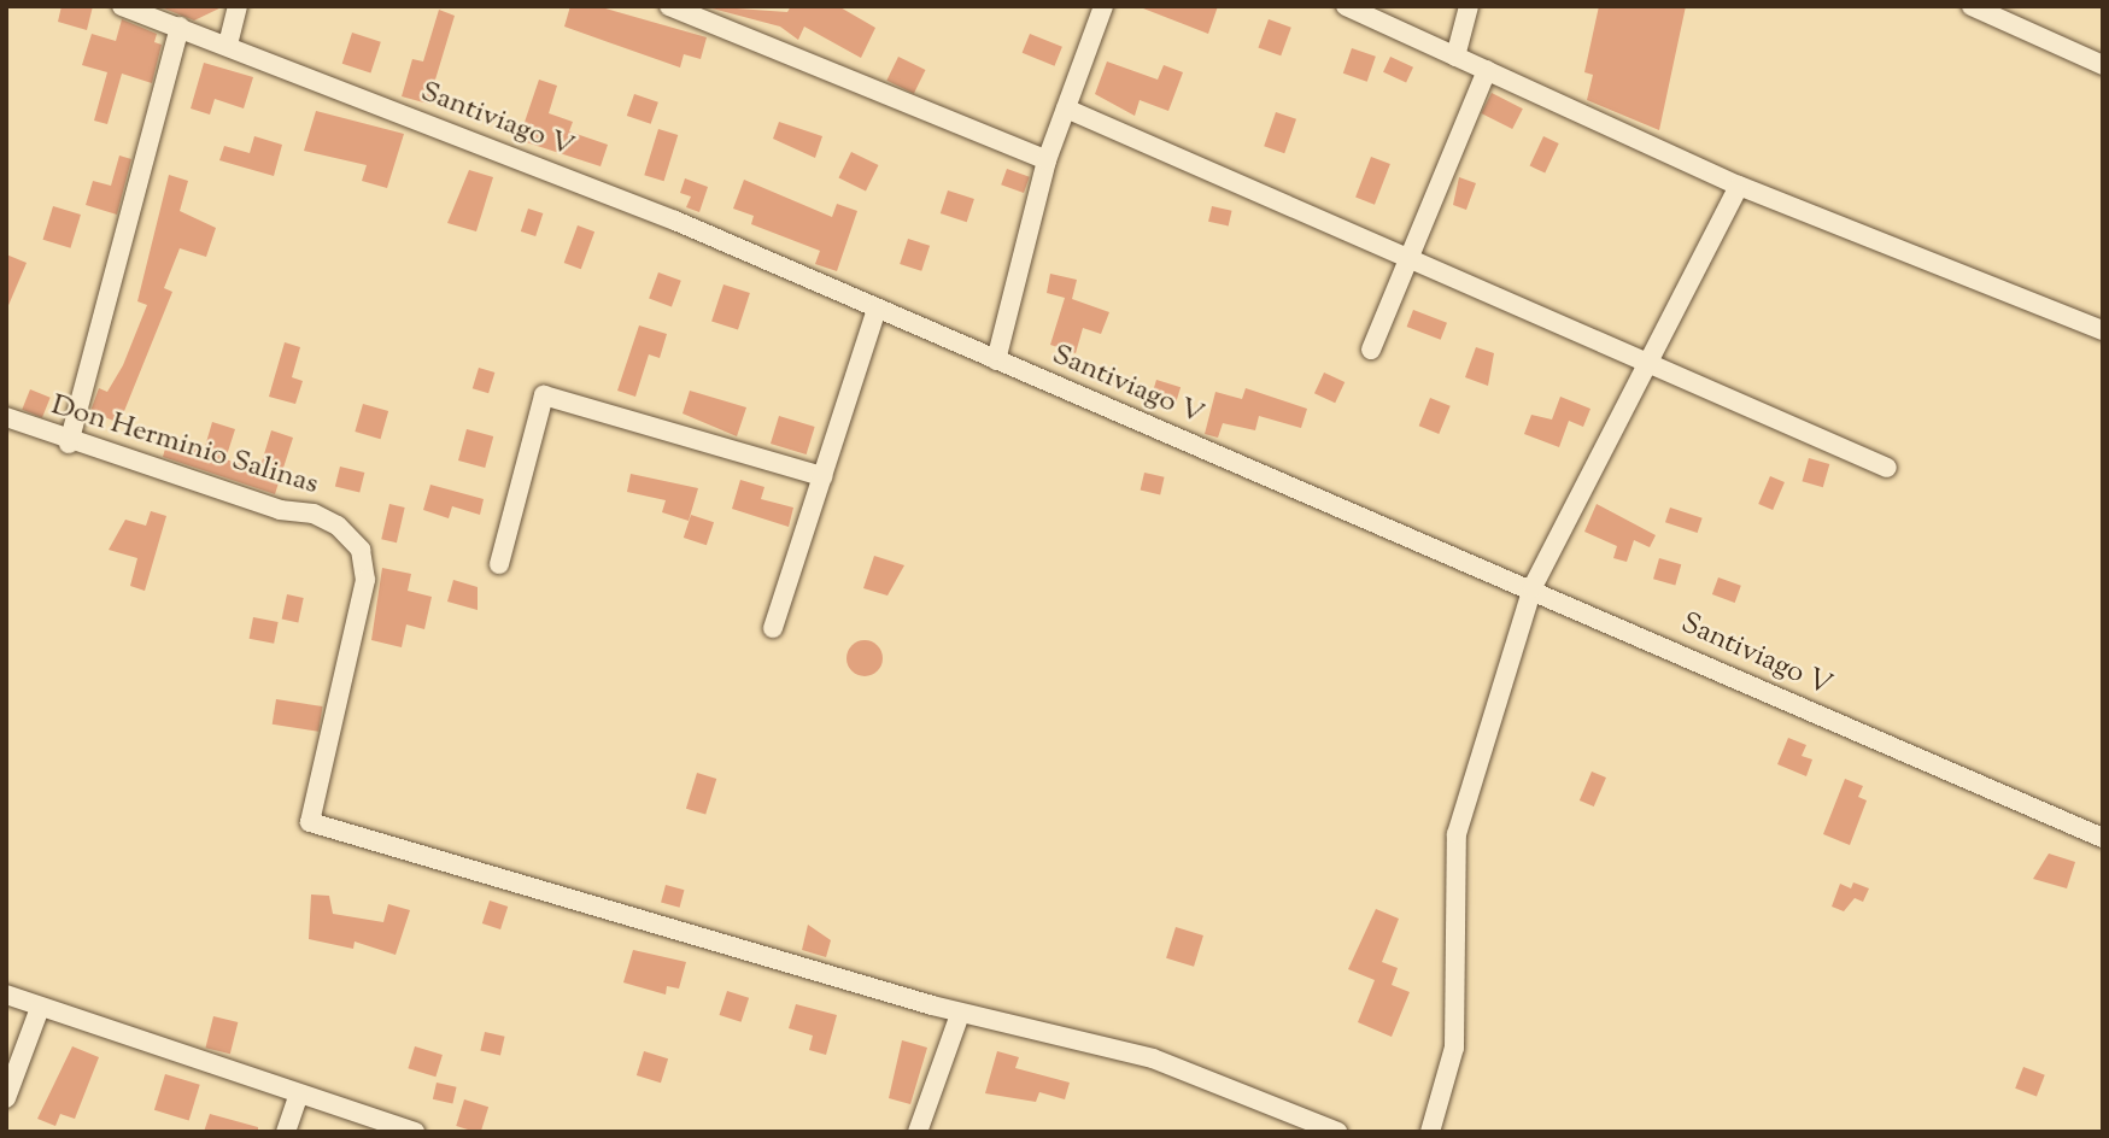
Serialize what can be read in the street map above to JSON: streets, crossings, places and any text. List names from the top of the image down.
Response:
{
  "streets": {
    "street": ["Santiviago V", "Don Herminio Salinas"]
  }
}
